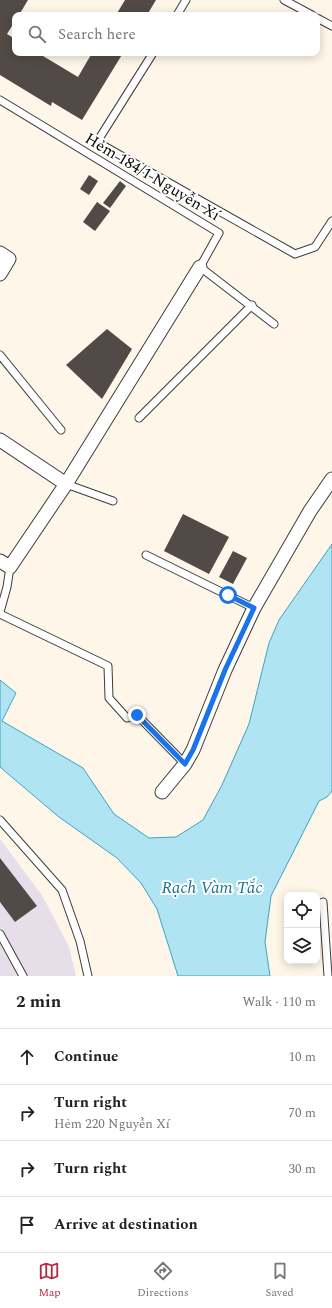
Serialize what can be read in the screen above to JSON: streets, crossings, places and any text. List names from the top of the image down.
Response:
{
  "streets": {
    "lane": ["Hẻm 184/1 Nguyễn Xí"]
  },
  "water": ["Rạch Vàm Tắc"],
  "page": {
    "search": "Search here",
    "heading": ["2 min", "Walk · 110 m"],
    "list": [
      ["Continue", "10 m"],
      ["Turn right", "Hẻm 220 Nguyễn Xí", "70 m"],
      ["Turn right", "30 m"],
      "Arrive at destination"
    ],
    "nav": ["Map", "Directions", "Saved"]
  }
}
